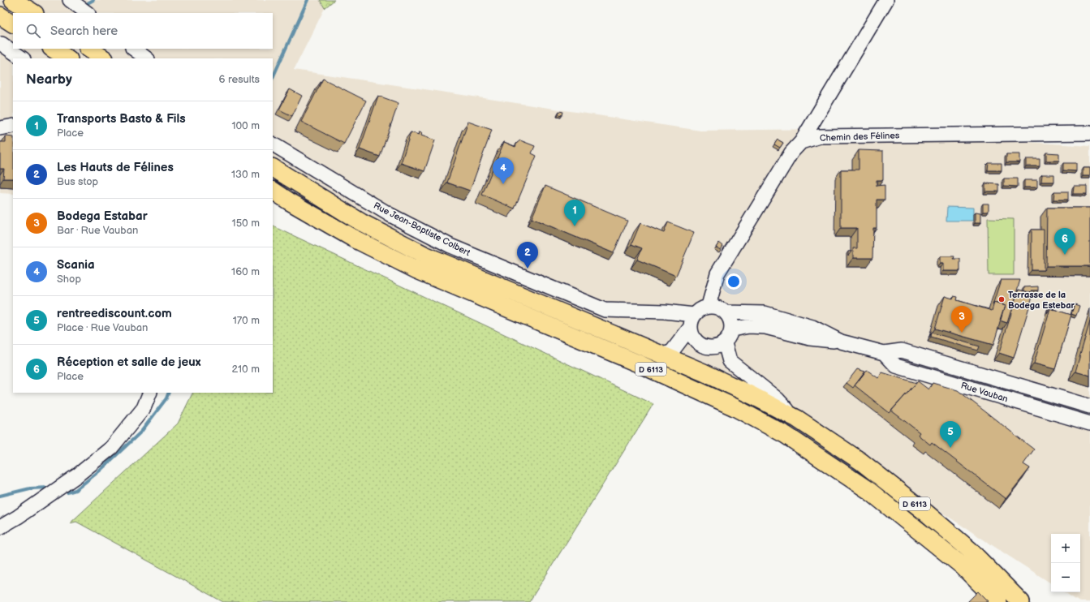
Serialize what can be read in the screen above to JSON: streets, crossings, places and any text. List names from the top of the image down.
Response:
{
  "streets": {
    "main road": ["D 6113"],
    "street": ["Chemin des Félines", "Rue Jean-Baptiste Colbert", "Rue Vauban"]
  },
  "crossings": [
    ["Rue Jean-Baptiste Colbert", "Rue Vauban"]
  ],
  "places": ["Terrasse de la Bodega Estebar"],
  "page": {
    "search": "Search here",
    "heading": ["Nearby", "6 results"],
    "list": [
      {
        "mark": "1",
        "name": "Transports Basto & Fils",
        "note": "Place",
        "value": "100 m"
      },
      {
        "mark": "2",
        "name": "Les Hauts de Félines",
        "note": "Bus stop",
        "value": "130 m"
      },
      {
        "mark": "3",
        "name": "Bodega Estabar",
        "note": "Bar · Rue Vauban",
        "value": "150 m"
      },
      {
        "mark": "4",
        "name": "Scania",
        "note": "Shop",
        "value": "160 m"
      },
      {
        "mark": "5",
        "name": "rentreediscount.com",
        "note": "Place · Rue Vauban",
        "value": "170 m"
      },
      {
        "mark": "6",
        "name": "Réception et salle de jeux",
        "note": "Place",
        "value": "210 m"
      }
    ],
    "pins": [
      "4",
      "1",
      "6",
      "2",
      "3",
      "5"
    ],
    "map_buttons": ["+", "−"]
  }
}
